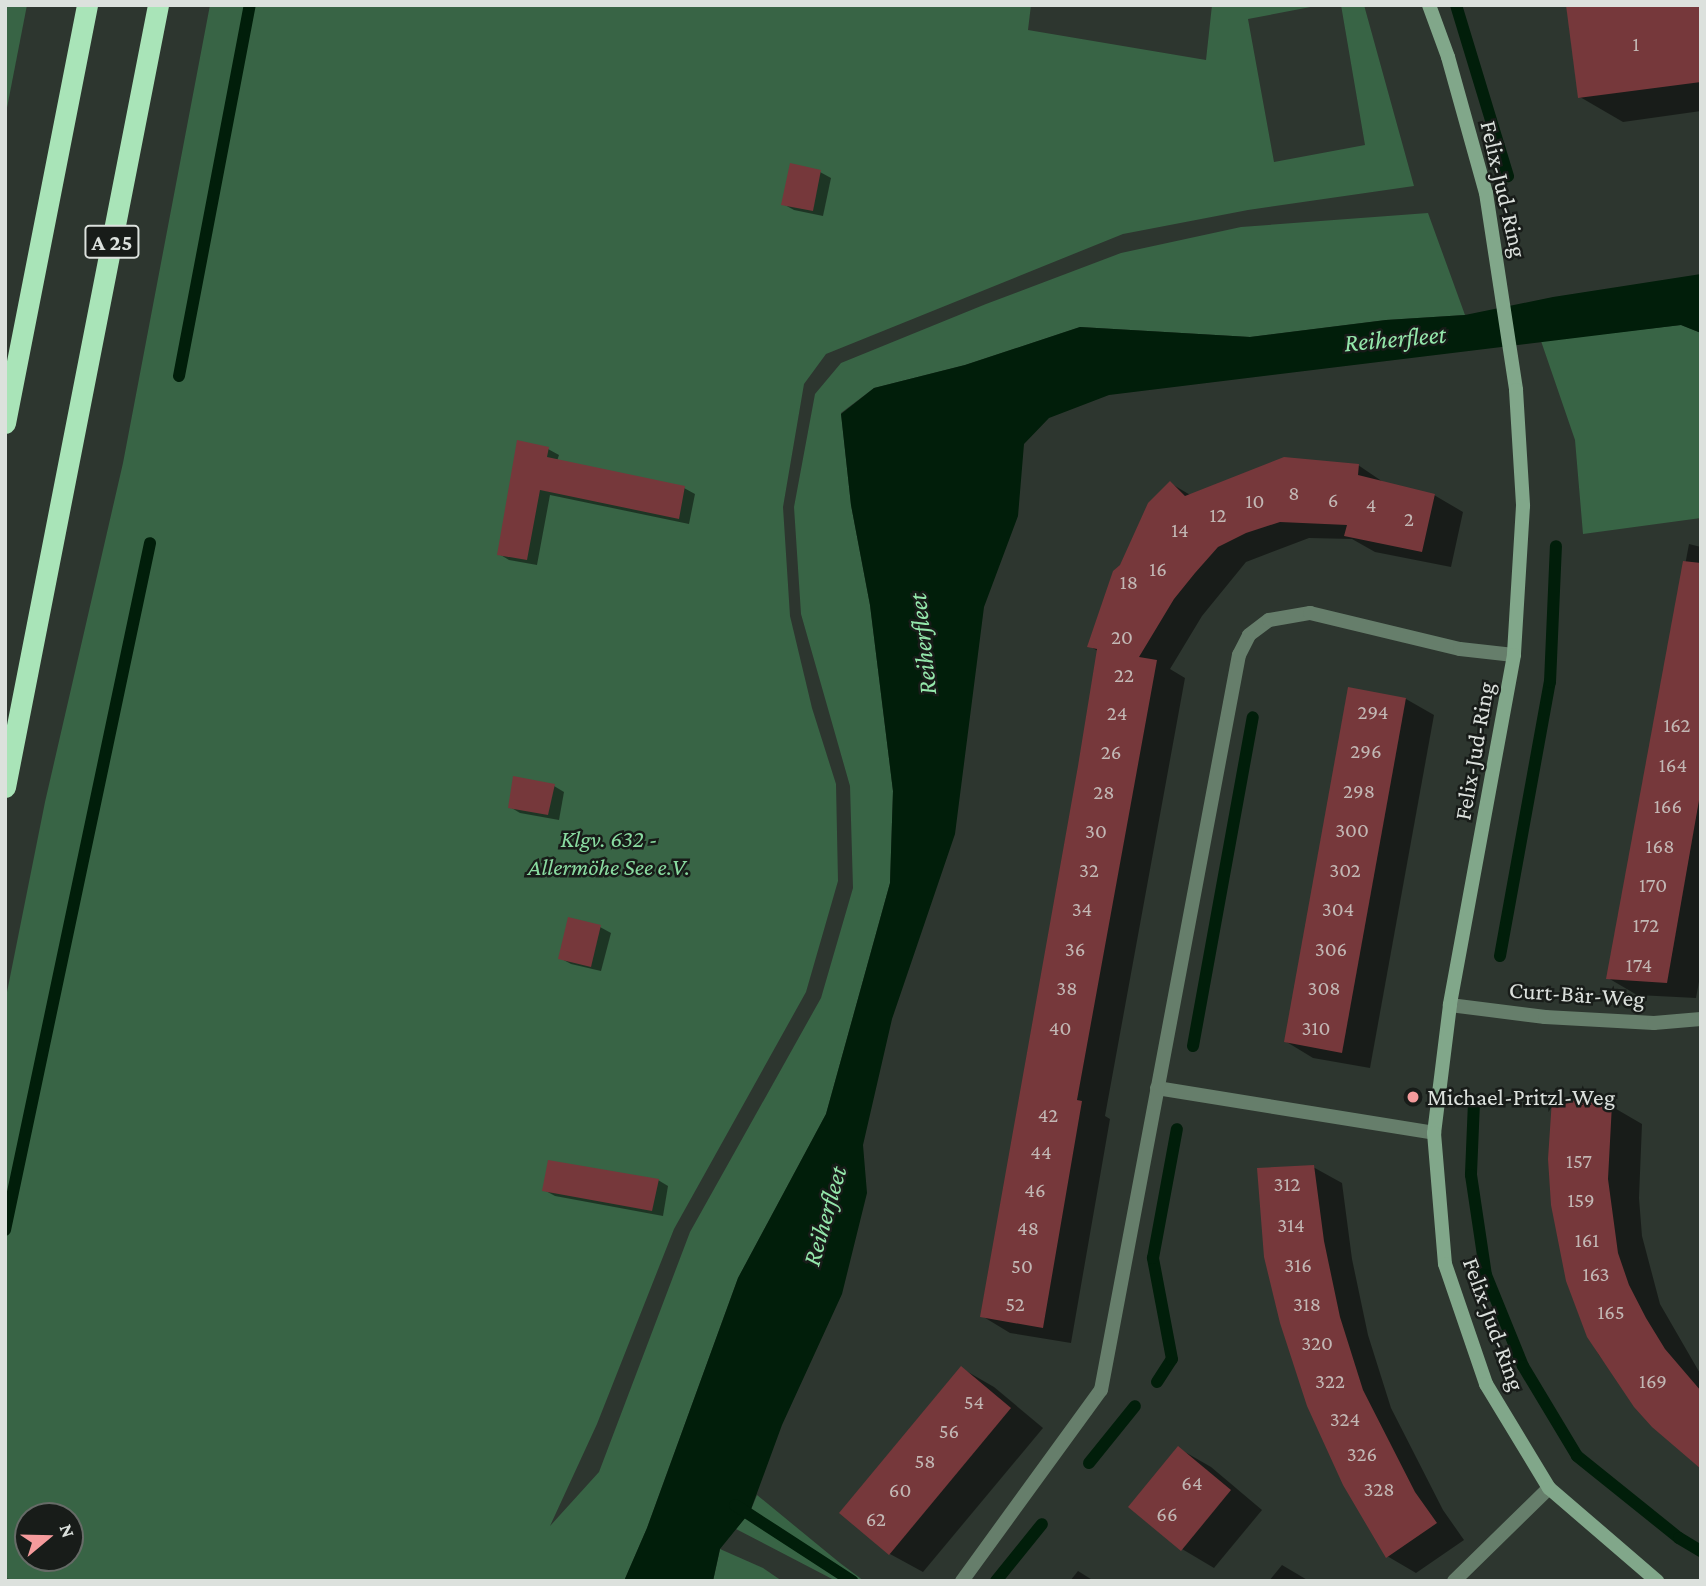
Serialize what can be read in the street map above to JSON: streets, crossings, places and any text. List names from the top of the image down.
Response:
{
  "streets": {
    "highway": ["A 25"],
    "street": ["Felix-Jud-Ring", "Curt-Bär-Weg"]
  },
  "crossings": [
    ["Felix-Jud-Ring", "Curt-Bär-Weg"]
  ],
  "water": ["Reiherfleet"],
  "parks": ["Klgv. 632 - Allermöhe See e.V."],
  "places": ["Michael-Pritzl-Weg"],
  "house_numbers": [
    "1",
    "8",
    "6",
    "10",
    "4",
    "12",
    "2",
    "14",
    "16",
    "18",
    "20",
    "22",
    "294",
    "24",
    "162",
    "296",
    "26",
    "164",
    "298",
    "28",
    "166",
    "300",
    "30",
    "168",
    "32",
    "302",
    "170",
    "34",
    "304",
    "172",
    "36",
    "306",
    "174",
    "38",
    "308",
    "40",
    "310",
    "42",
    "44",
    "157",
    "312",
    "46",
    "159",
    "314",
    "48",
    "161",
    "316",
    "50",
    "163",
    "52",
    "318",
    "165",
    "320",
    "322",
    "169",
    "54",
    "324",
    "56",
    "326",
    "58",
    "64",
    "328",
    "60",
    "66",
    "62"
  ],
  "north": "right"
}
